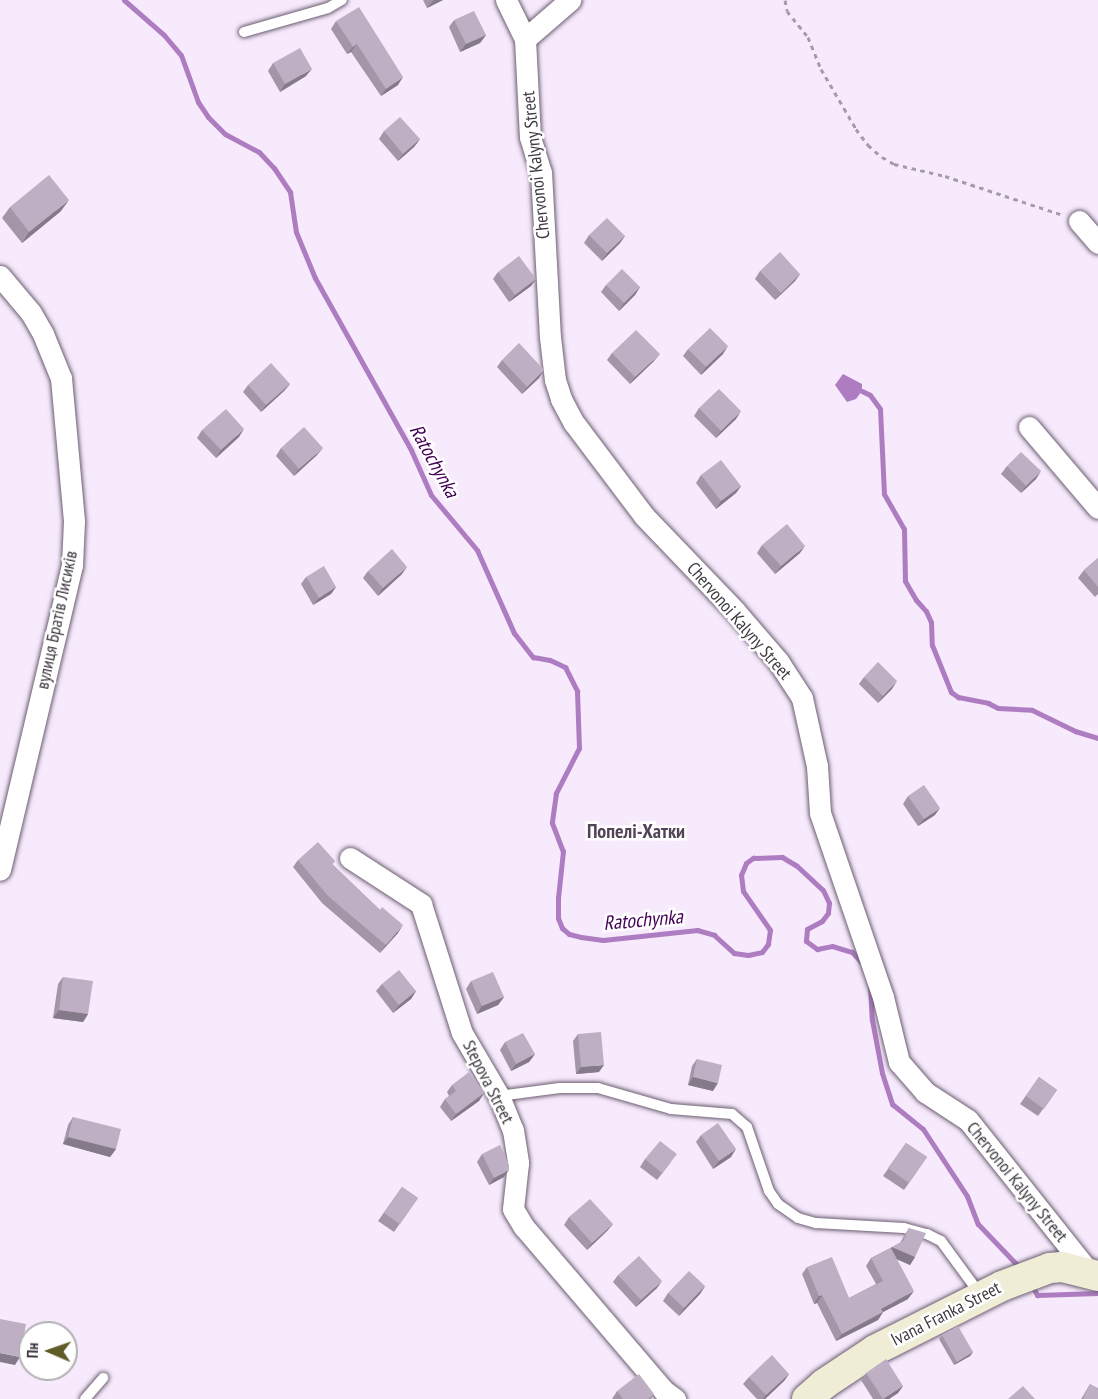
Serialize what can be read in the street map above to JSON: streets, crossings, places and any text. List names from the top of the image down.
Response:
{
  "streets": {
    "main road": ["Ivana Franka Street"],
    "street": ["Chervonoi Kalyny Street", "вулиця Братів Лисиків", "Stepova Street"]
  },
  "crossings": [
    ["Chervonoi Kalyny Street", "Ivana Franka Street"]
  ],
  "districts": ["Попелі-Хатки"],
  "water": ["Ratochynka"],
  "north": "left"
}
